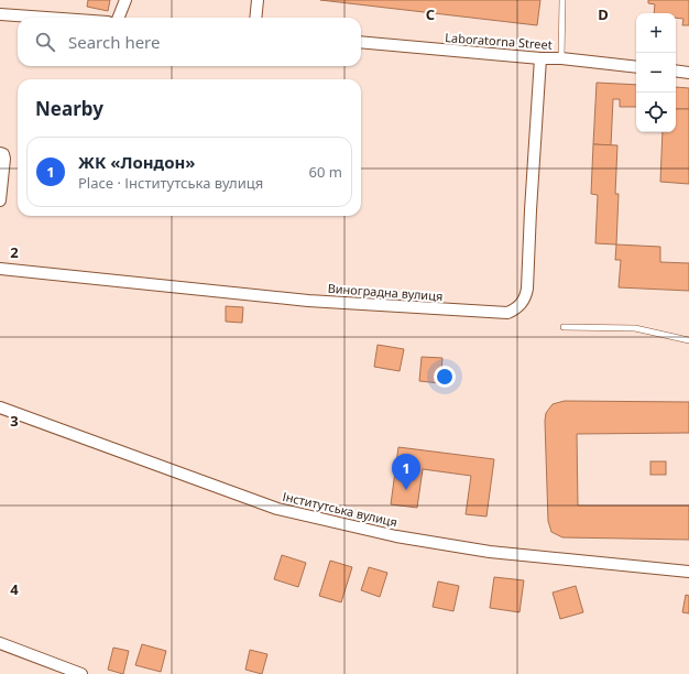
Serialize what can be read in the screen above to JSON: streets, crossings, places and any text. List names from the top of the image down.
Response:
{
  "streets": {
    "street": ["Laboratorna Street", "Виноградна вулиця", "Інститутська вулиця"]
  },
  "crossings": [
    ["Laboratorna Street", "Виноградна вулиця"]
  ],
  "page": {
    "map_buttons": ["+", "−"],
    "search": "Search here",
    "heading": "Nearby",
    "list": [
      {
        "mark": "1",
        "name": "ЖК «Лондон»",
        "note": "Place · Інститутська вулиця",
        "value": "60 m"
      }
    ],
    "pins": "1"
  },
  "grid": {
    "columns": ["C", "D"],
    "rows": ["2", "3", "4"]
  }
}
